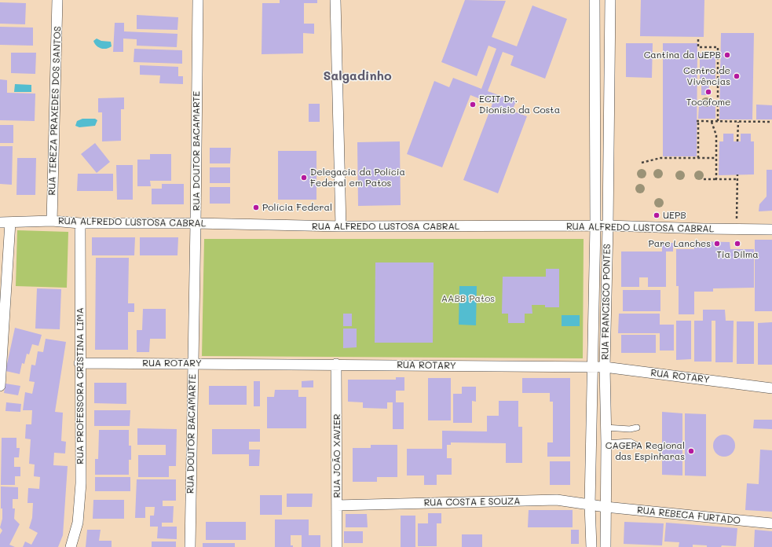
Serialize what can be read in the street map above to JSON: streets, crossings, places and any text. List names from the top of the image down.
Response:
{
  "streets": {
    "street": [
      "RUA TEREZA PRAXEDES DOS SANTOS",
      "RUA DOUTOR BACAMARTE",
      "RUA ALFREDO LUSTOSA CABRAL",
      "RUA FRANCISCO PONTES",
      "RUA ROTARY",
      "RUA PROFESSORA CRISTINA LIMA",
      "RUA JOÃO XAVIER",
      "RUA COSTA E SOUZA",
      "RUA REBECA FURTADO"
    ]
  },
  "crossings": [
    ["RUA TEREZA PRAXEDES DOS SANTOS", "RUA ALFREDO LUSTOSA CABRAL"],
    ["RUA DOUTOR BACAMARTE", "RUA ALFREDO LUSTOSA CABRAL"],
    ["RUA DOUTOR BACAMARTE", "RUA ROTARY"],
    ["RUA ALFREDO LUSTOSA CABRAL", "RUA FRANCISCO PONTES"],
    ["RUA ALFREDO LUSTOSA CABRAL", "RUA PROFESSORA CRISTINA LIMA"],
    ["RUA FRANCISCO PONTES", "RUA ROTARY"],
    ["RUA FRANCISCO PONTES", "RUA COSTA E SOUZA"],
    ["RUA FRANCISCO PONTES", "RUA REBECA FURTADO"],
    ["RUA ROTARY", "RUA PROFESSORA CRISTINA LIMA"],
    ["RUA ROTARY", "RUA JOÃO XAVIER"],
    ["RUA JOÃO XAVIER", "RUA COSTA E SOUZA"],
    ["RUA COSTA E SOUZA", "RUA REBECA FURTADO"]
  ],
  "districts": ["Salgadinho"],
  "parks": ["AABB Patos"],
  "places": [
    "Cantina da UEPB",
    "Centro de Vivências",
    "Tocofome",
    "ECIT Dr. Dionísio da Costa",
    "Delegacia da Polícia Federal em Patos",
    "Polícia Federal",
    "UEPB",
    "Pare Lanches",
    "Tia Dilma",
    "CAGEPA Regional das Espinharas"
  ]
}
